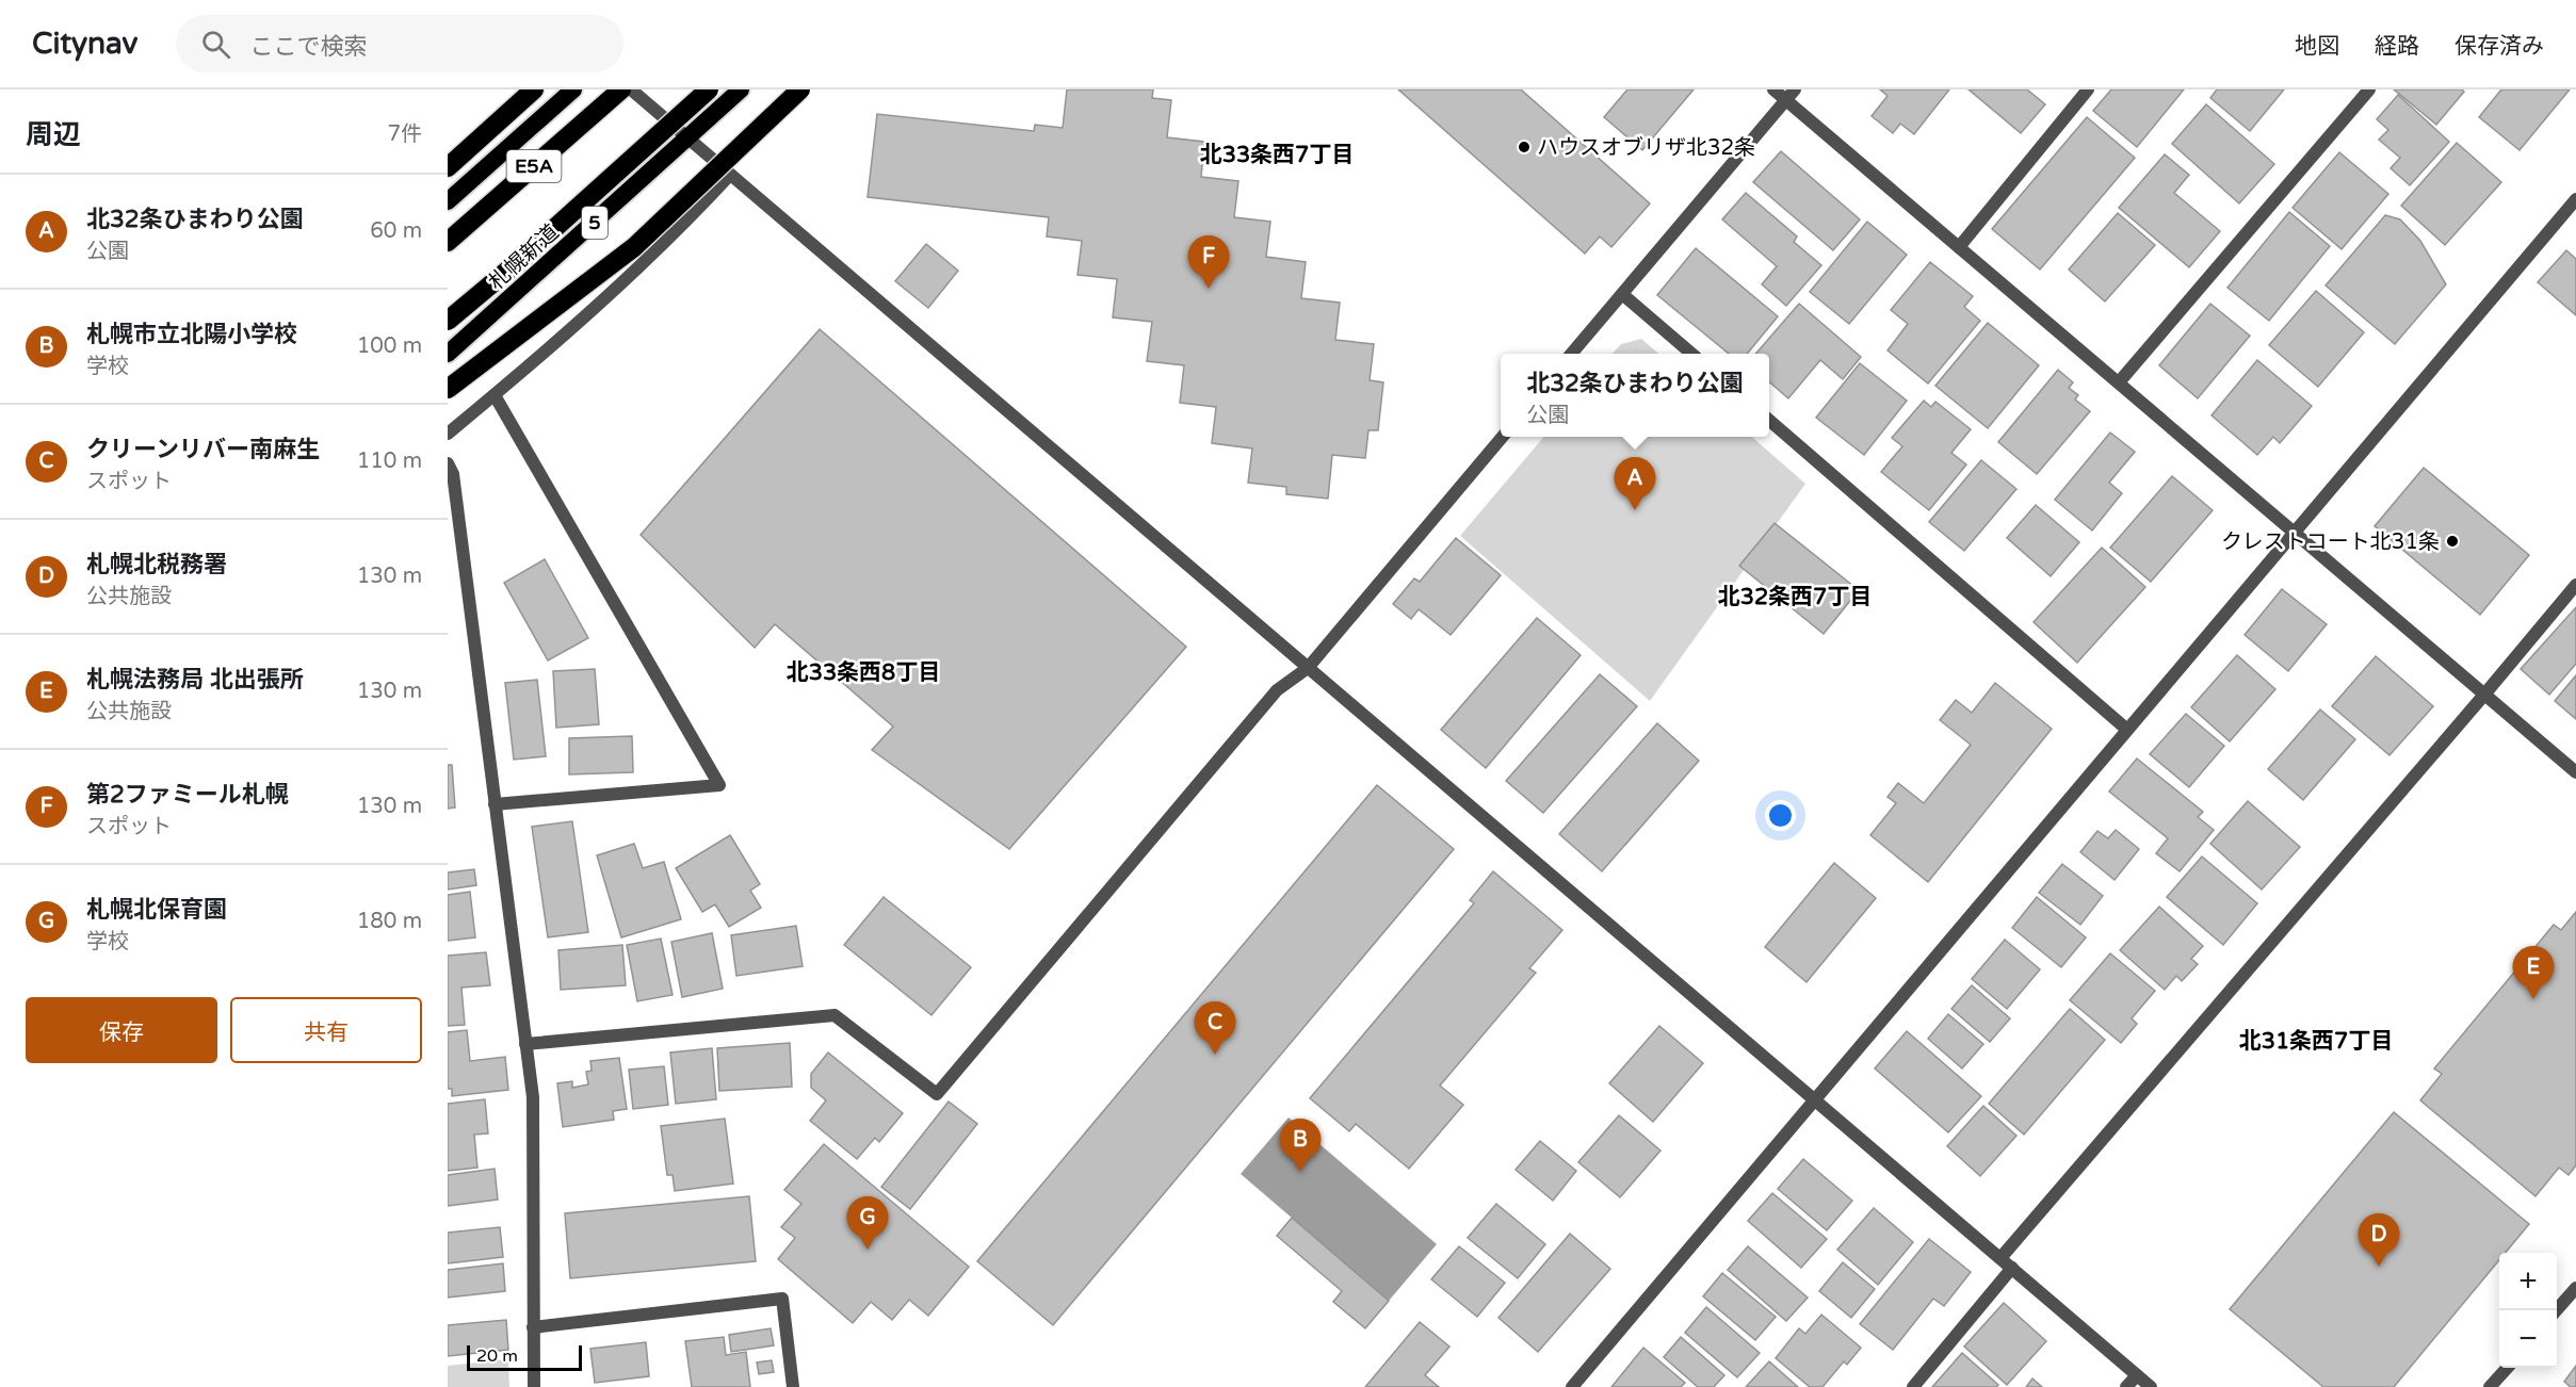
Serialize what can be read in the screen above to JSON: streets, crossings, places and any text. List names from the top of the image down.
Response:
{
  "streets": {
    "highway": ["E5A", "5", "札幌新道"]
  },
  "districts": [
    "北33条西7丁目",
    "北32条西7丁目",
    "北33条西8丁目",
    "北31条西7丁目"
  ],
  "places": ["ハウスオブリザ北32条", "クレストコート北31条"],
  "scale_bar": "20 m",
  "page": {
    "header": "Citynav",
    "search": "ここで検索",
    "nav": ["地図", "経路", "保存済み"],
    "heading": ["周辺", "7件"],
    "list": [
      {
        "mark": "A",
        "name": "北32条ひまわり公園",
        "note": "公園",
        "value": "60 m"
      },
      {
        "mark": "B",
        "name": "札幌市立北陽小学校",
        "note": "学校",
        "value": "100 m"
      },
      {
        "mark": "C",
        "name": "クリーンリバー南麻生",
        "note": "スポット",
        "value": "110 m"
      },
      {
        "mark": "D",
        "name": "札幌北税務署",
        "note": "公共施設",
        "value": "130 m"
      },
      {
        "mark": "E",
        "name": "札幌法務局 北出張所",
        "note": "公共施設",
        "value": "130 m"
      },
      {
        "mark": "F",
        "name": "第2ファミール札幌",
        "note": "スポット",
        "value": "130 m"
      },
      {
        "mark": "G",
        "name": "札幌北保育園",
        "note": "学校",
        "value": "180 m"
      }
    ],
    "pins": [
      "F",
      "A",
      "E",
      "C",
      "B",
      "G",
      "D"
    ],
    "popup": ["北32条ひまわり公園", "公園"],
    "buttons": ["保存", "共有"],
    "map_buttons": ["+", "−"],
    "scale": "20 m"
  }
}
